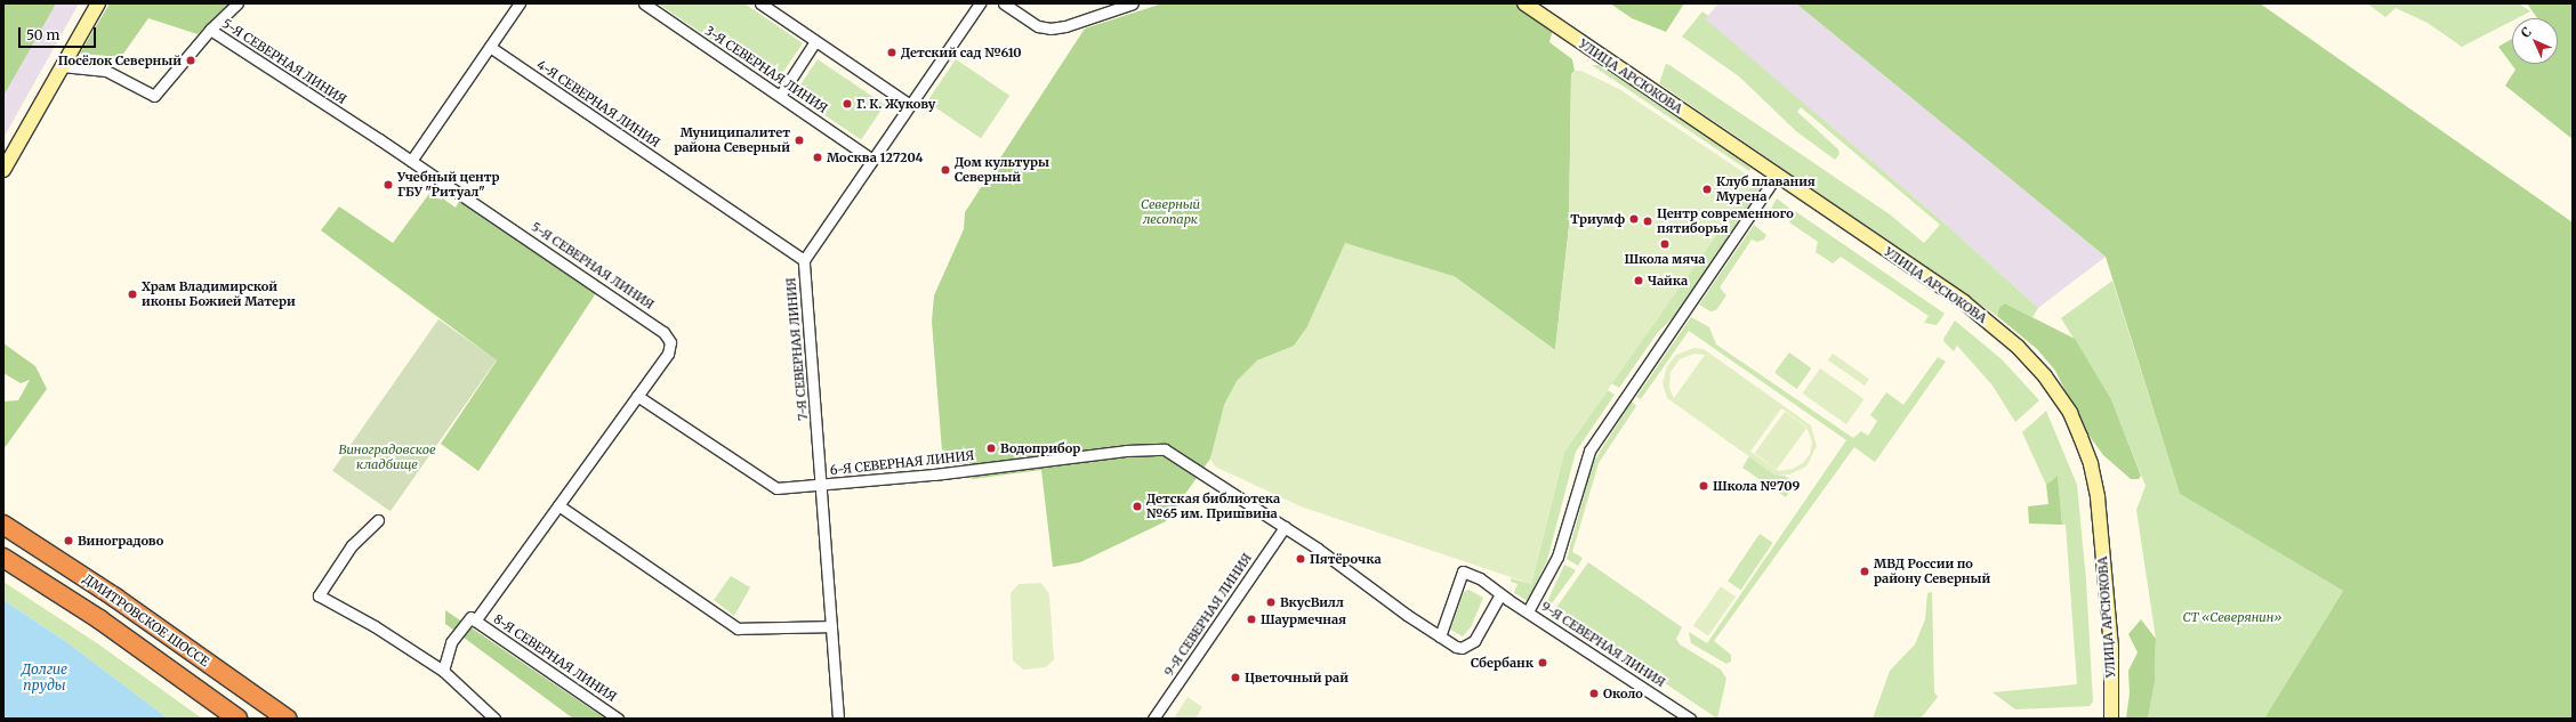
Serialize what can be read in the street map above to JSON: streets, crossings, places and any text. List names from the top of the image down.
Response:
{
  "streets": {
    "highway": ["ДМИТРОВСКОЕ ШОССЕ"],
    "street": [
      "5-Я СЕВЕРНАЯ ЛИНИЯ",
      "3-Я СЕВЕРНАЯ ЛИНИЯ",
      "УЛИЦА АРСЮКОВА",
      "4-Я СЕВЕРНАЯ ЛИНИЯ",
      "7-Я СЕВЕРНАЯ ЛИНИЯ",
      "6-Я СЕВЕРНАЯ ЛИНИЯ",
      "9-Я СЕВЕРНАЯ ЛИНИЯ",
      "8-Я СЕВЕРНАЯ ЛИНИЯ"
    ]
  },
  "crossings": [
    ["5-Я СЕВЕРНАЯ ЛИНИЯ", "6-Я СЕВЕРНАЯ ЛИНИЯ"],
    ["5-Я СЕВЕРНАЯ ЛИНИЯ", "8-Я СЕВЕРНАЯ ЛИНИЯ"],
    ["3-Я СЕВЕРНАЯ ЛИНИЯ", "7-Я СЕВЕРНАЯ ЛИНИЯ"],
    ["4-Я СЕВЕРНАЯ ЛИНИЯ", "7-Я СЕВЕРНАЯ ЛИНИЯ"],
    ["7-Я СЕВЕРНАЯ ЛИНИЯ", "6-Я СЕВЕРНАЯ ЛИНИЯ"],
    ["6-Я СЕВЕРНАЯ ЛИНИЯ", "9-Я СЕВЕРНАЯ ЛИНИЯ"]
  ],
  "water": ["Долгие пруды"],
  "parks": ["Северный лесопарк", "Виноградовское кладбище", "СТ «Северянин»"],
  "places": [
    "Детский сад №610",
    "Посёлок Северный",
    "Г. К. Жукову",
    "Муниципалитет района Северный",
    "Москва 127204",
    "Дом культуры Северный",
    "Учебный центр ГБУ \"Ритуал\"",
    "Клуб плавания Мурена",
    "Триумф",
    "Центр современного пятиборья",
    "Школа мяча",
    "Чайка",
    "Храм Владимирской иконы Божией Матери",
    "Водоприбор",
    "Школа №709",
    "Детская библиотека №65 им. Пришвина",
    "Виноградово",
    "Пятёрочка",
    "МВД России по району Северный",
    "ВкусВилл",
    "Шаурмечная",
    "Сбербанк",
    "Цветочный рай",
    "Около"
  ],
  "scale_bar": "50 m",
  "north": "top left"
}
